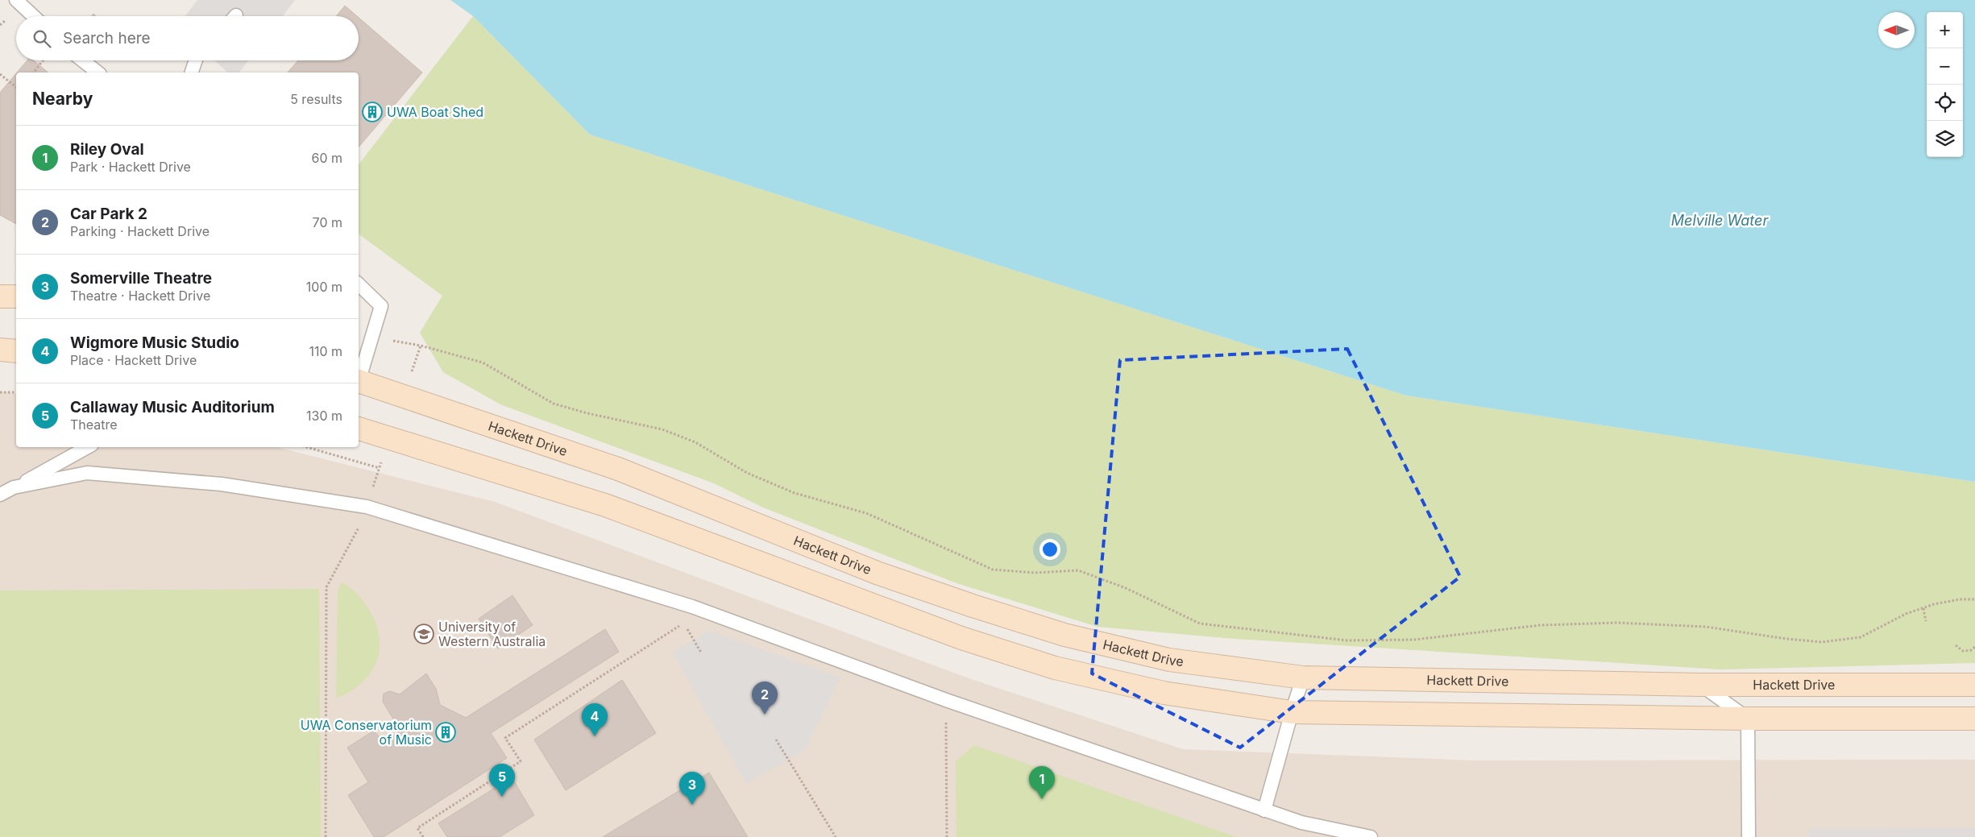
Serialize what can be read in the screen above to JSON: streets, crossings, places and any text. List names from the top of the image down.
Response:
{
  "streets": {
    "main road": ["Hackett Drive"]
  },
  "water": ["Melville Water"],
  "places": {
    "building": ["UWA Boat Shed", "UWA Conservatorium of Music"],
    "school or university": ["University of Western Australia"]
  },
  "north": "left",
  "page": {
    "map_buttons": ["+", "−"],
    "search": "Search here",
    "heading": ["Nearby", "5 results"],
    "list": [
      {
        "mark": "1",
        "name": "Riley Oval",
        "note": "Park · Hackett Drive",
        "value": "60 m"
      },
      {
        "mark": "2",
        "name": "Car Park 2",
        "note": "Parking · Hackett Drive",
        "value": "70 m"
      },
      {
        "mark": "3",
        "name": "Somerville Theatre",
        "note": "Theatre · Hackett Drive",
        "value": "100 m"
      },
      {
        "mark": "4",
        "name": "Wigmore Music Studio",
        "note": "Place · Hackett Drive",
        "value": "110 m"
      },
      {
        "mark": "5",
        "name": "Callaway Music Auditorium",
        "note": "Theatre",
        "value": "130 m"
      }
    ],
    "pins": [
      "2",
      "4",
      "5",
      "1",
      "3"
    ]
  }
}
